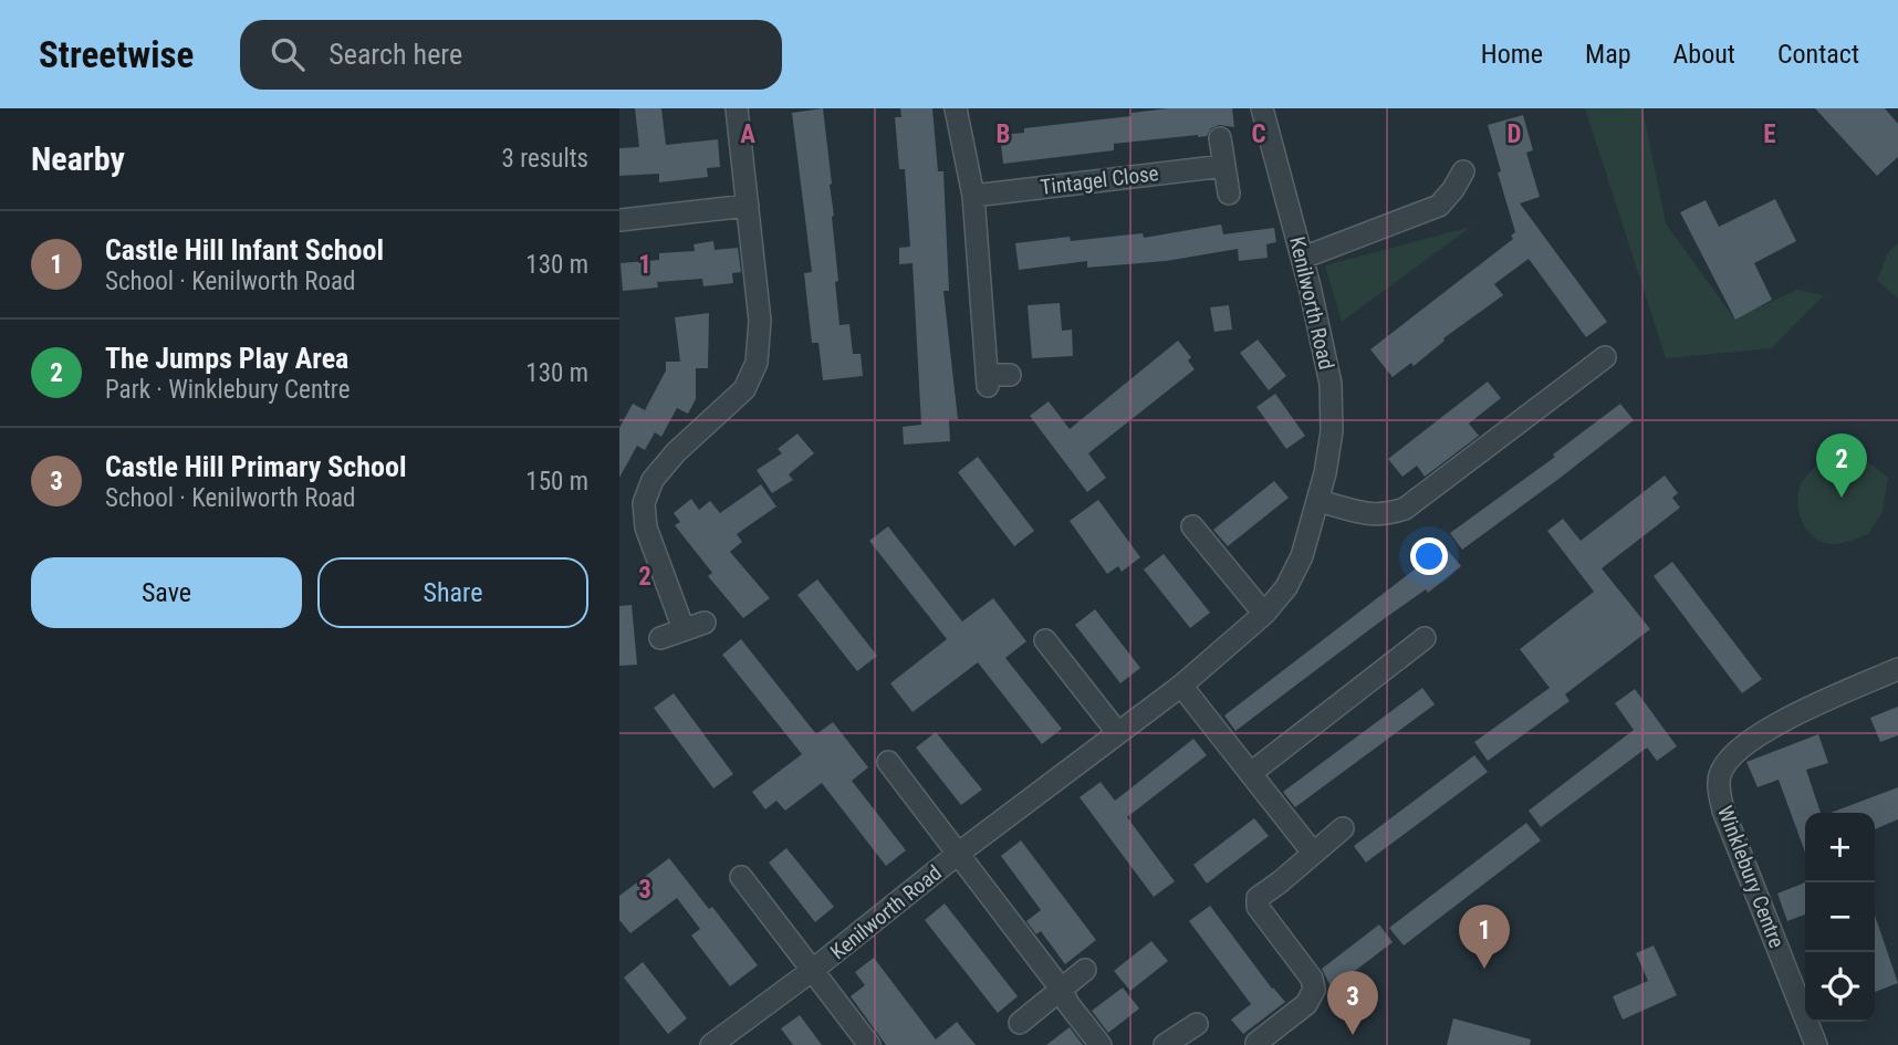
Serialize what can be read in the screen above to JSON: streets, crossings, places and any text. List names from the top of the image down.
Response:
{
  "streets": {
    "street": ["Tintagel Close", "Kenilworth Road", "Winklebury Centre"]
  },
  "page": {
    "header": "Streetwise",
    "search": "Search here",
    "nav": [
      "Home",
      "Map",
      "About",
      "Contact"
    ],
    "heading": ["Nearby", "3 results"],
    "list": [
      {
        "mark": "1",
        "name": "Castle Hill Infant School",
        "note": "School · Kenilworth Road",
        "value": "130 m"
      },
      {
        "mark": "2",
        "name": "The Jumps Play Area",
        "note": "Park · Winklebury Centre",
        "value": "130 m"
      },
      {
        "mark": "3",
        "name": "Castle Hill Primary School",
        "note": "School · Kenilworth Road",
        "value": "150 m"
      }
    ],
    "pins": ["2", "1", "3"],
    "buttons": ["Save", "Share"],
    "map_buttons": ["+", "−"]
  },
  "grid": {
    "columns": [
      "A",
      "B",
      "C",
      "D",
      "E"
    ],
    "rows": ["1", "2", "3"]
  }
}
